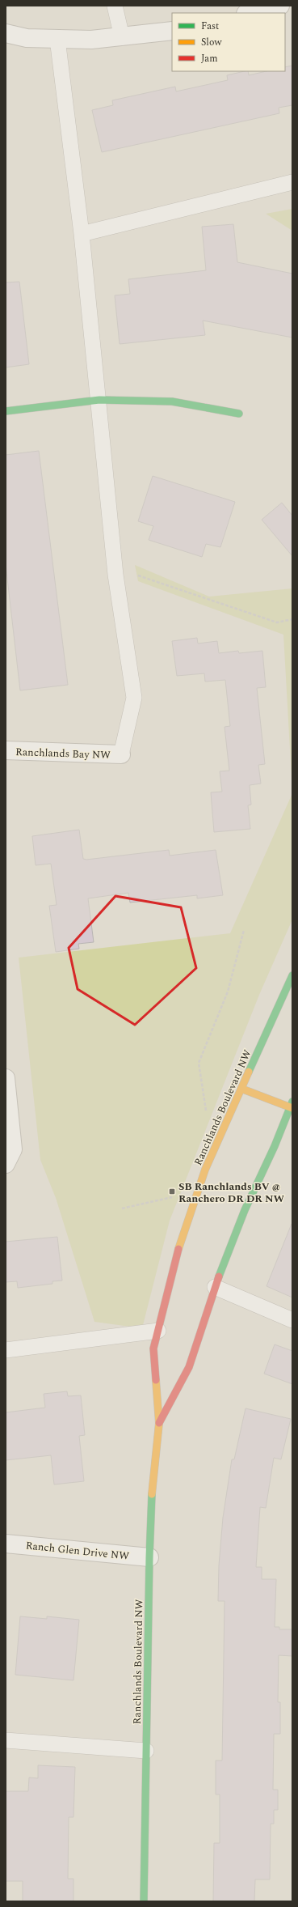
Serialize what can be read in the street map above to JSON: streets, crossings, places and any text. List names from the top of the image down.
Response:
{
  "streets": {
    "street": ["Ranchlands Bay NW", "Ranchlands Boulevard NW", "Ranch Glen Drive NW"]
  },
  "crossings": [
    ["Ranchlands Boulevard NW", "Ranch Glen Drive NW"]
  ],
  "places": {
    "transit": ["SB Ranchlands BV @ Ranchero DR DR NW"]
  },
  "legend": ["Fast", "Slow", "Jam"]
}
